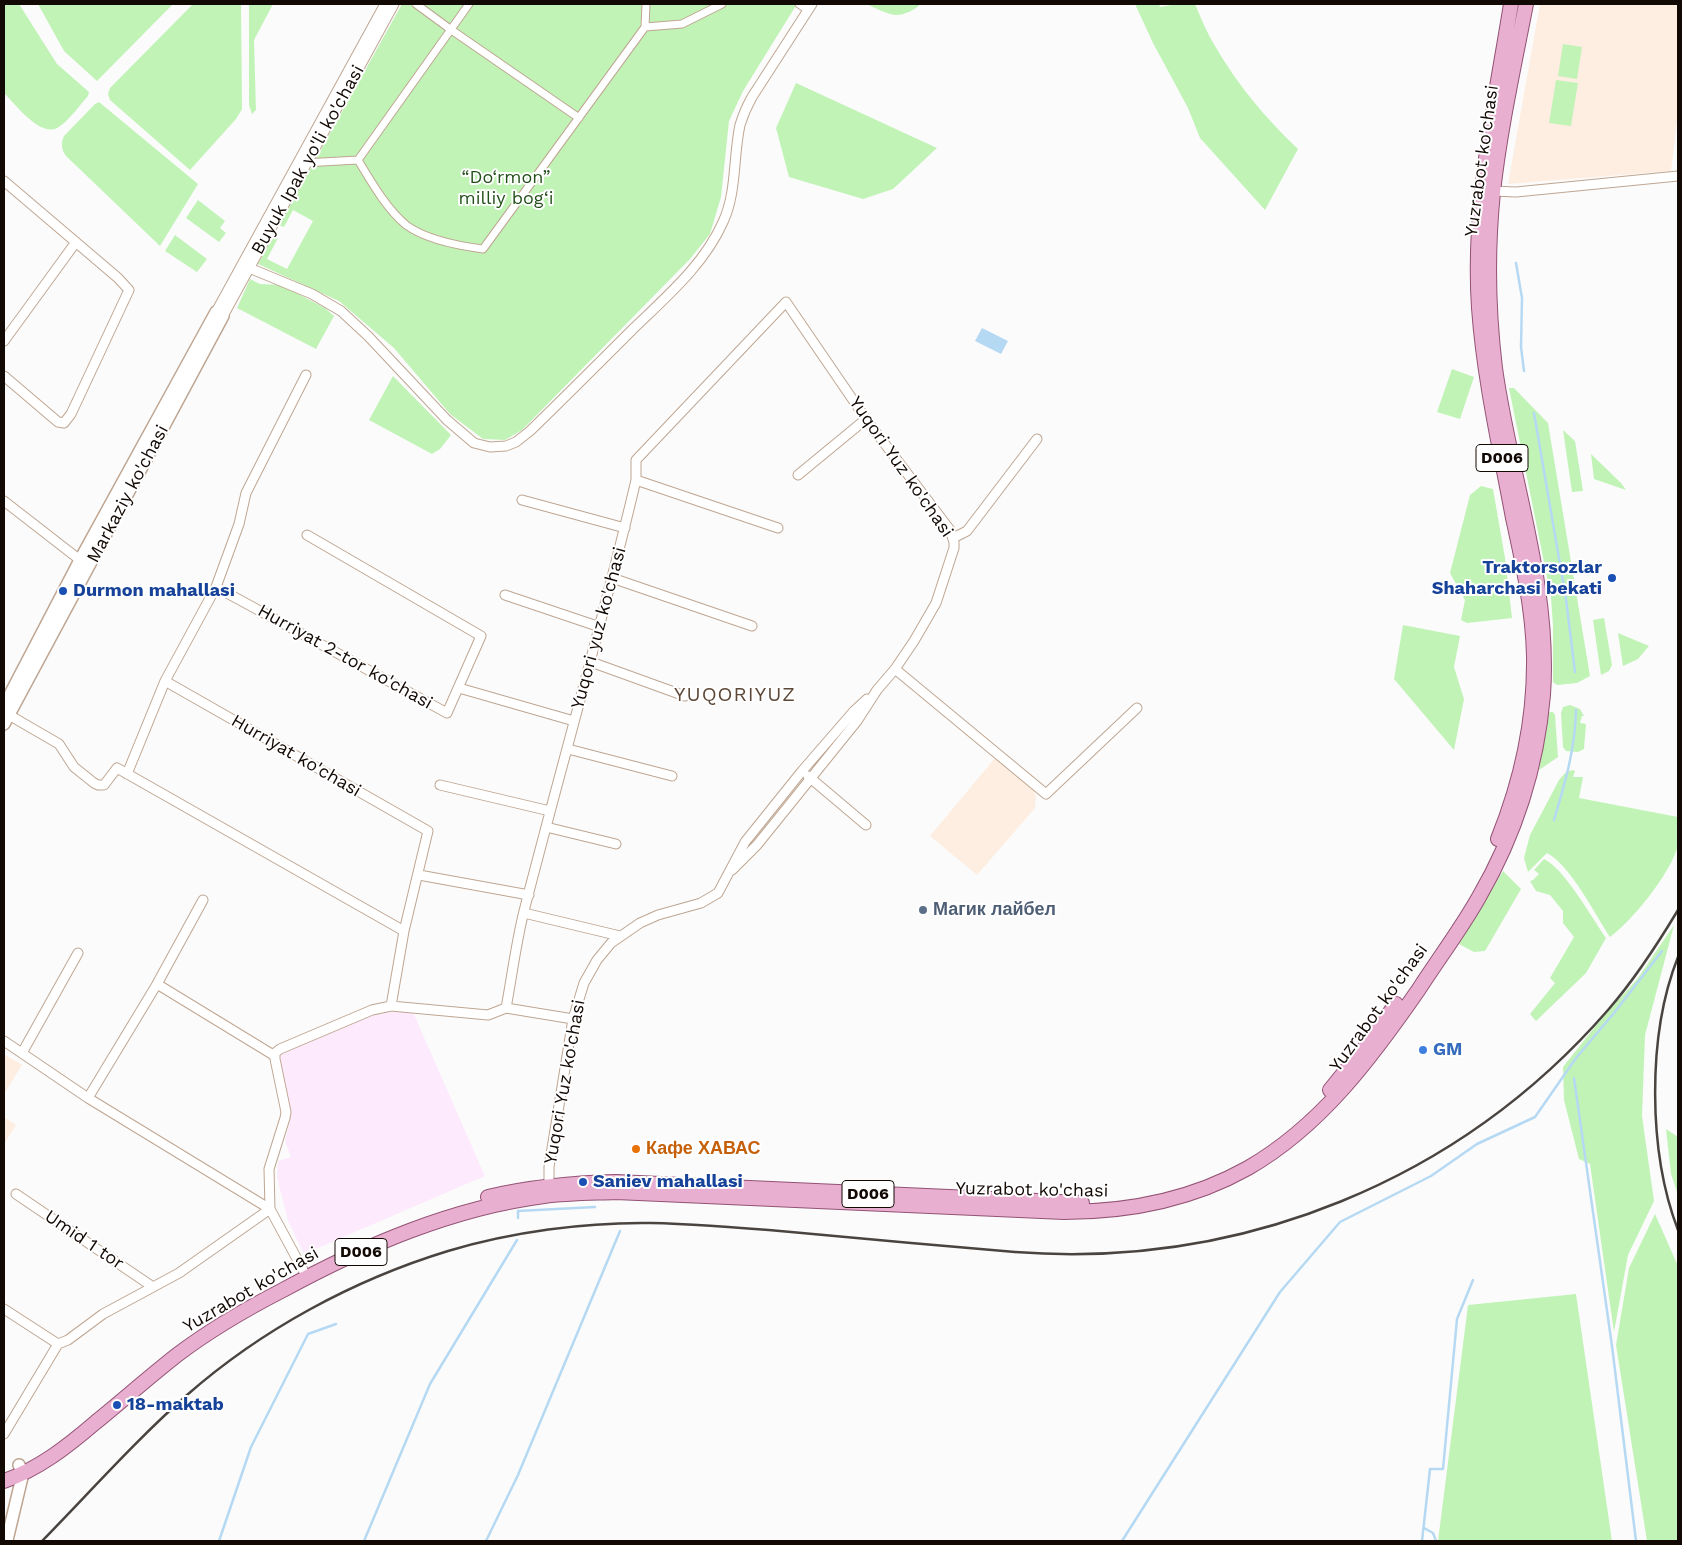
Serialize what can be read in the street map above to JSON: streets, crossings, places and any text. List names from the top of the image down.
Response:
{
  "streets": {
    "main road": ["Yuzrabot ko'chasi", "D006"],
    "street": [
      "Buyuk Ipak yo'li ko'chasi",
      "Yuqori Yuz ko'chasi",
      "Markaziy ko'chasi",
      "Yuqori yuz ko'chasi",
      "Hurriyat 2-tor ko'chasi",
      "Hurriyat ko'chasi",
      "Umid 1 tor"
    ]
  },
  "crossings": [
    ["Buyuk Ipak yo'li ko'chasi", "Markaziy ko'chasi"],
    ["Yuzrabot ko'chasi", "Yuqori Yuz ko'chasi"],
    ["Yuqori Yuz ko'chasi", "Yuqori yuz ko'chasi"]
  ],
  "districts": ["YUQORIYUZ"],
  "parks": ["“Do‘rmon” milliy bog‘i"],
  "places": [
    "Traktorsozlar Shaharchasi bekati",
    "Durmon mahallasi",
    "Магик лайбел",
    "GM",
    "Кафе ХАВАС",
    "Saniev mahallasi",
    "18-maktab"
  ]
}
